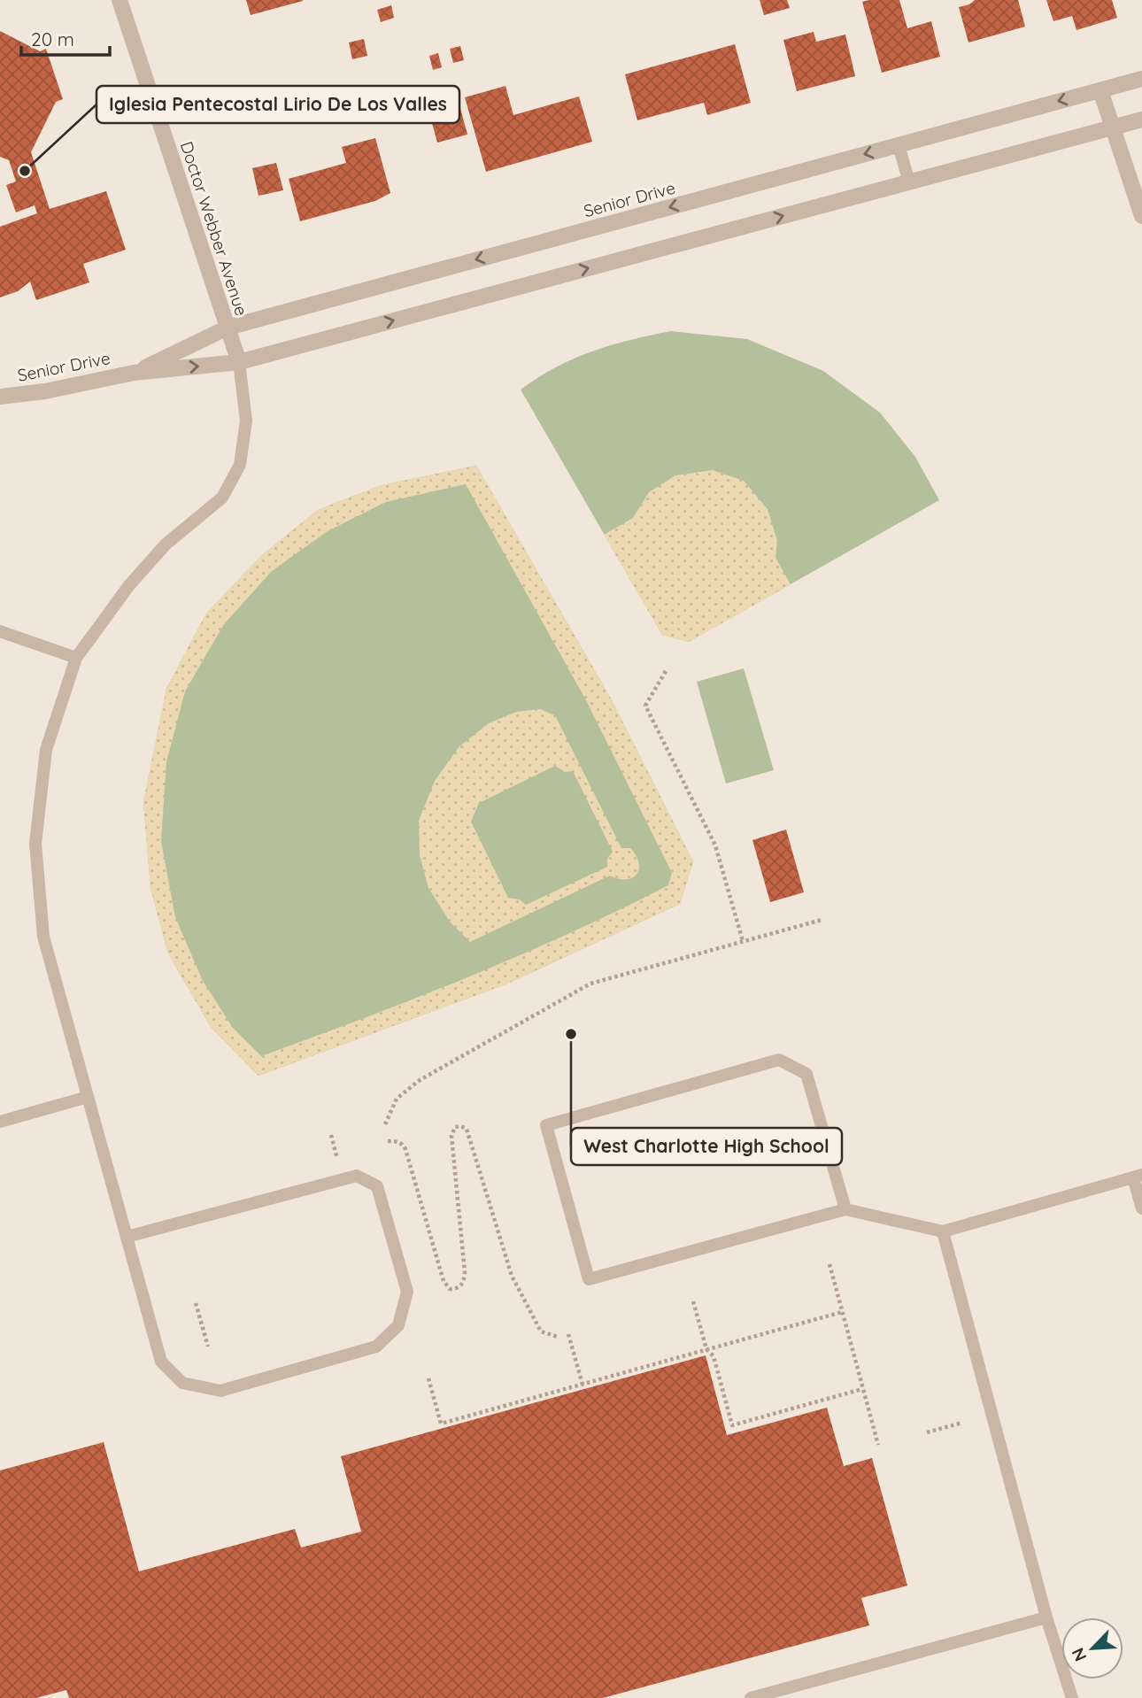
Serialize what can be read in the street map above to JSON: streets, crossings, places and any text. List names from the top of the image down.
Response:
{
  "streets": {
    "street": ["Senior Drive", "Doctor Webber Avenue"]
  },
  "crossings": [
    ["Senior Drive", "Doctor Webber Avenue"]
  ],
  "places": ["Iglesia Pentecostal Lirio De Los Valles", "West Charlotte High School"],
  "scale_bar": "20 m",
  "north": "bottom left"
}
